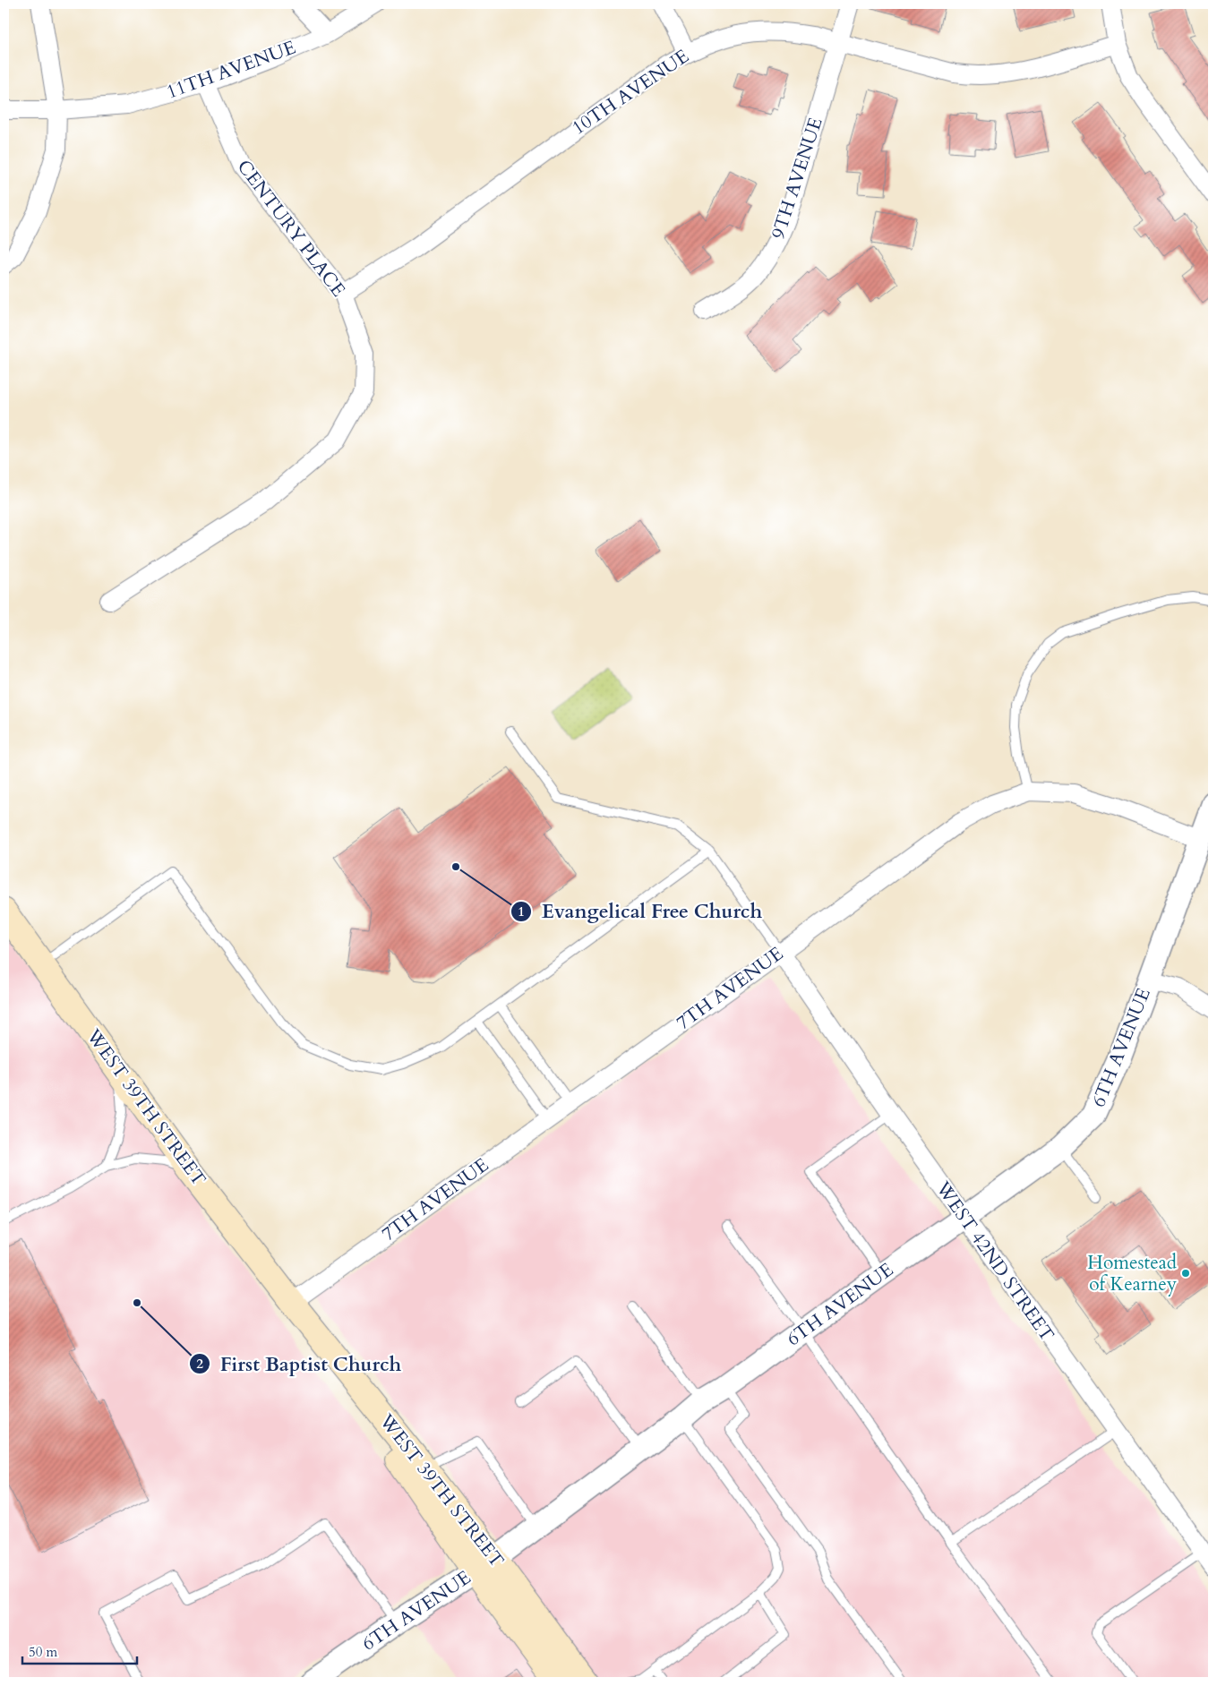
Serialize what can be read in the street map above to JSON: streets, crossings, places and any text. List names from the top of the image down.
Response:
{
  "streets": {
    "main road": ["WEST 39TH STREET"],
    "street": [
      "11TH AVENUE",
      "10TH AVENUE",
      "9TH AVENUE",
      "CENTURY PLACE",
      "7TH AVENUE",
      "6TH AVENUE",
      "WEST 42ND STREET"
    ]
  },
  "crossings": [
    ["11TH AVENUE", "CENTURY PLACE"],
    ["10TH AVENUE", "9TH AVENUE"],
    ["10TH AVENUE", "CENTURY PLACE"],
    ["7TH AVENUE", "6TH AVENUE"],
    ["7TH AVENUE", "WEST 39TH STREET"],
    ["7TH AVENUE", "WEST 42ND STREET"],
    ["6TH AVENUE", "WEST 39TH STREET"],
    ["6TH AVENUE", "WEST 42ND STREET"]
  ],
  "places": ["Evangelical Free Church", "Homestead of Kearney", "First Baptist Church"],
  "scale_bar": "50 m"
}
